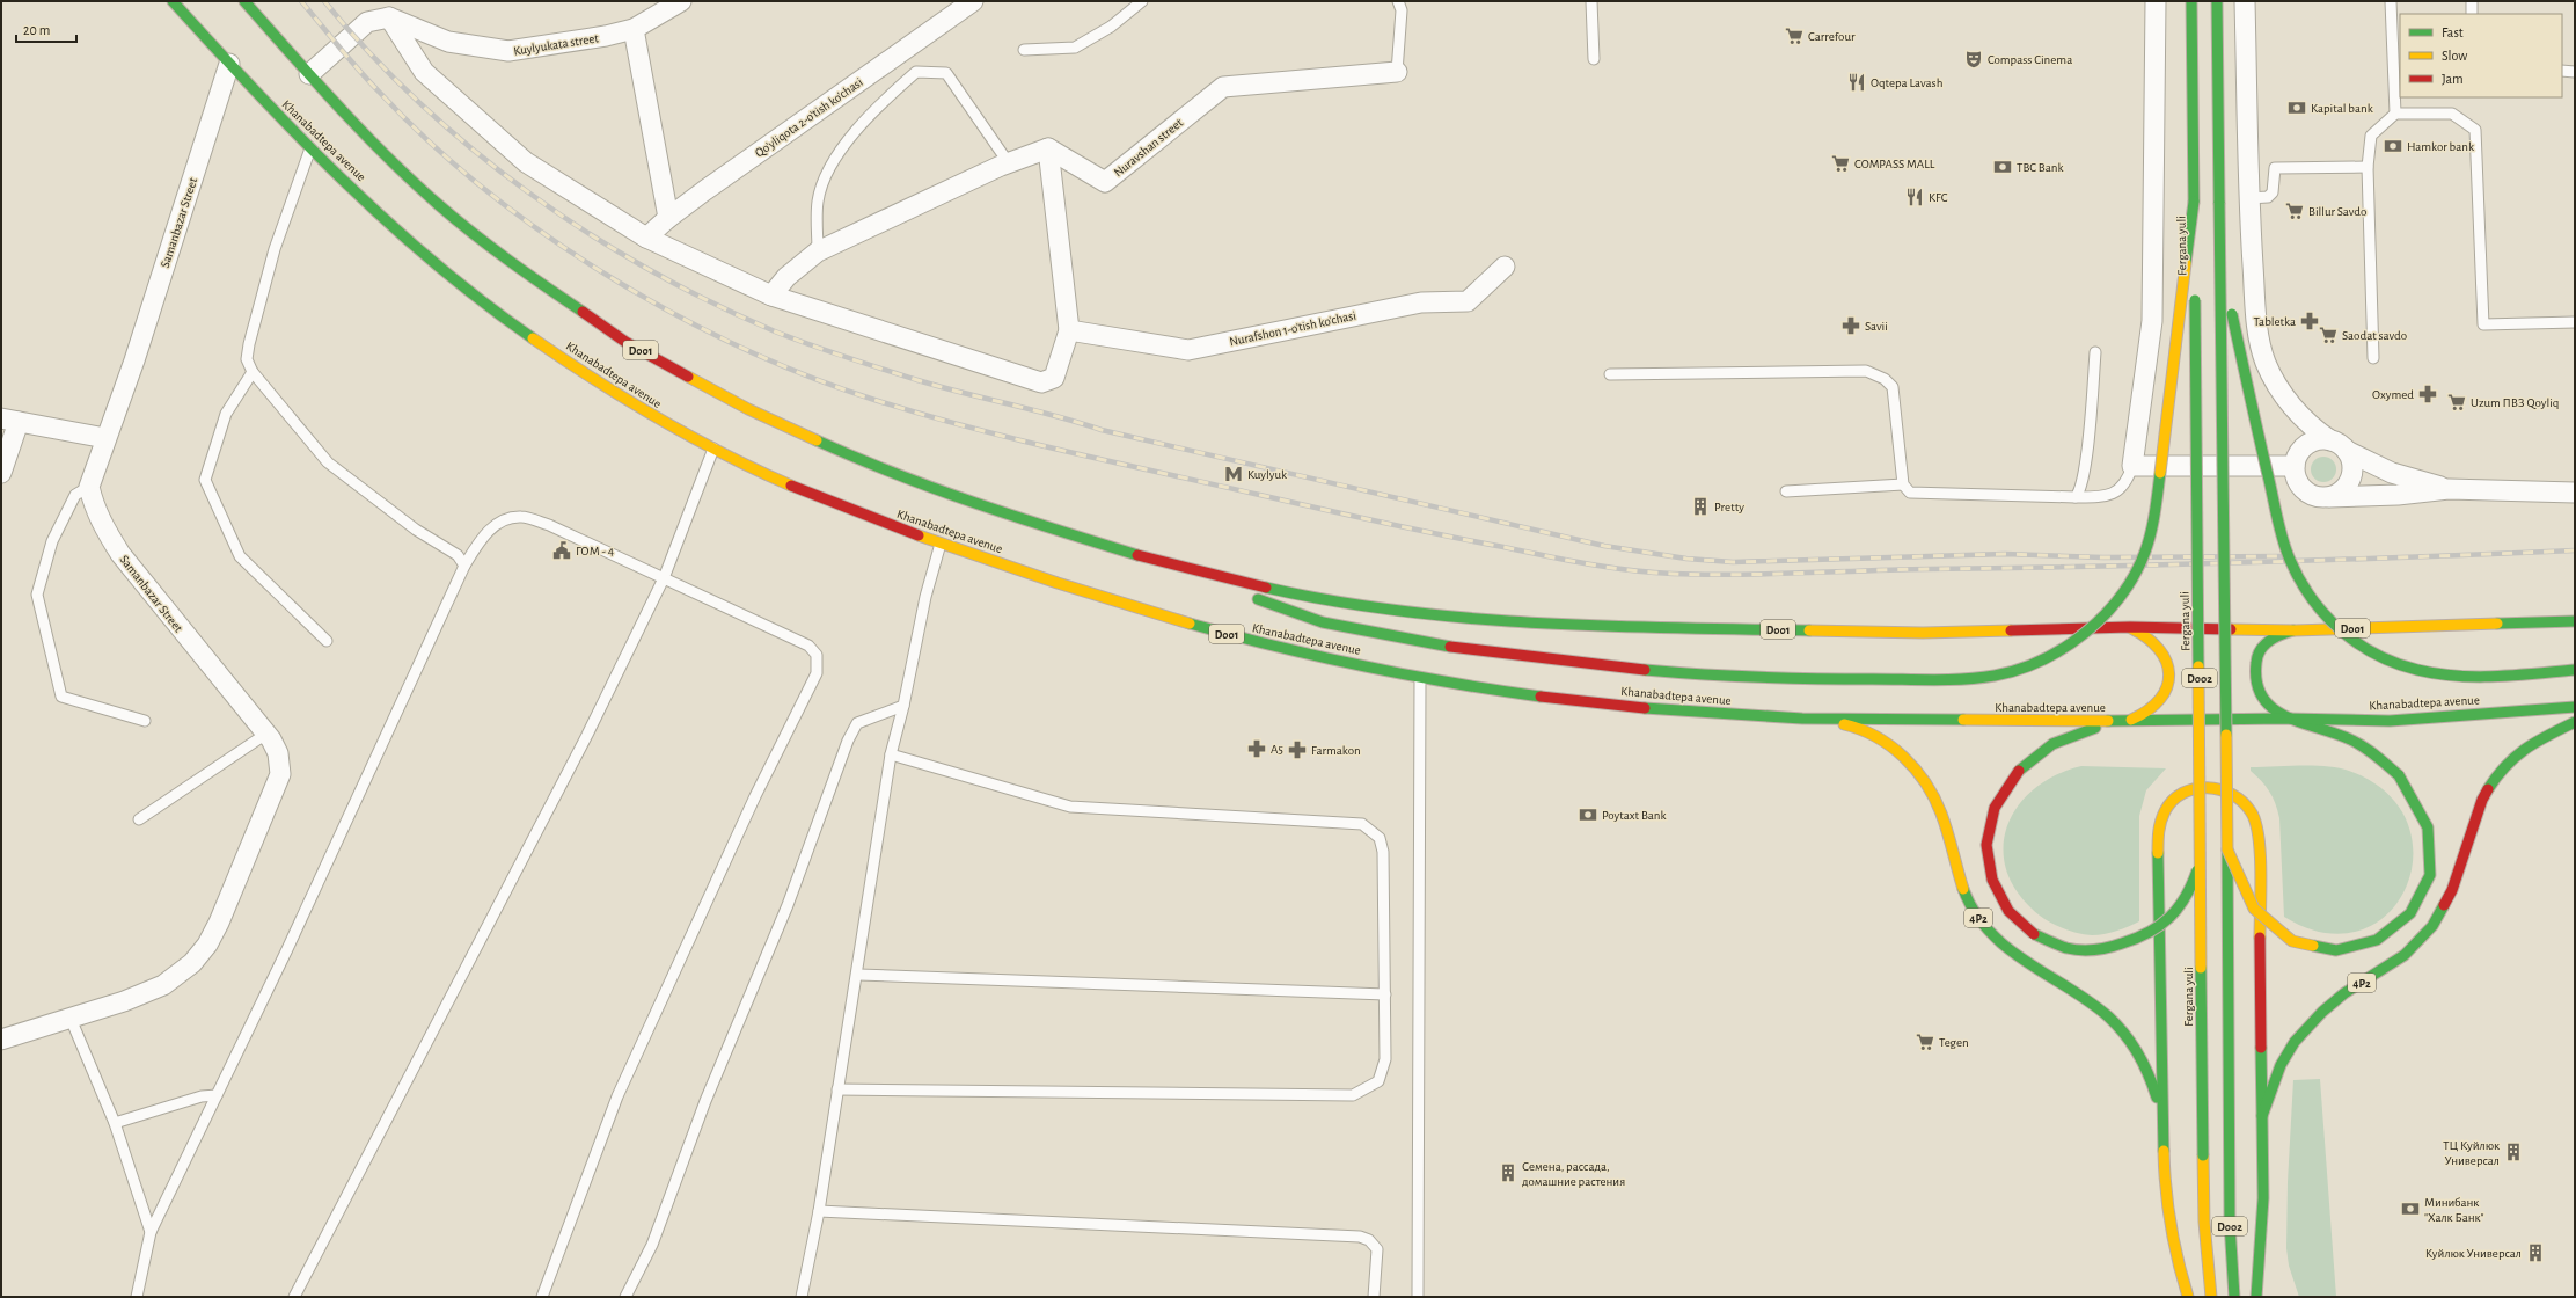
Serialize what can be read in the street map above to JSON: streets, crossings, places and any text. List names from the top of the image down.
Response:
{
  "streets": {
    "main road": [
      "Khanabadtepa avenue",
      "Fergana yuli",
      "D001",
      "D002",
      "4P2"
    ],
    "street": [
      "Kuylyukata street",
      "Qo'yliqota 2-o'tish ko'chasi",
      "Nuravshan street",
      "Samanbazar Street",
      "Nurafshon 1-o'tish ko'chasi"
    ]
  },
  "crossings": [
    ["Khanabadtepa avenue", "Samanbazar Street"],
    ["Khanabadtepa avenue", "4P2"]
  ],
  "places": {
    "supermarket": [
      "Carrefour",
      "COMPASS MALL",
      "Billur Savdo",
      "Saodat savdo",
      "Uzum ПВЗ Qoyliq",
      "Tegen"
    ],
    "theatre": ["Compass Cinema"],
    "restaurant": ["Oqtepa Lavash", "KFC"],
    "bank": [
      "Kapital bank",
      "Hamkor bank",
      "TBC Bank",
      "Poytaxt Bank",
      "Минибанк \"Халк Банк\""
    ],
    "pharmacy": [
      "Tabletka",
      "Savii",
      "Oxymed",
      "A5",
      "Farmakon"
    ],
    "metro station": ["Kuylyuk"],
    "building": [
      "Pretty",
      "ТЦ Куйлюк Универсал",
      "Семена, рассада, домашние растения",
      "Куйлюк Универсал"
    ],
    "public building": ["ГОМ - 4"]
  },
  "legend": ["Fast", "Slow", "Jam"],
  "scale_bar": "20 m"
}
